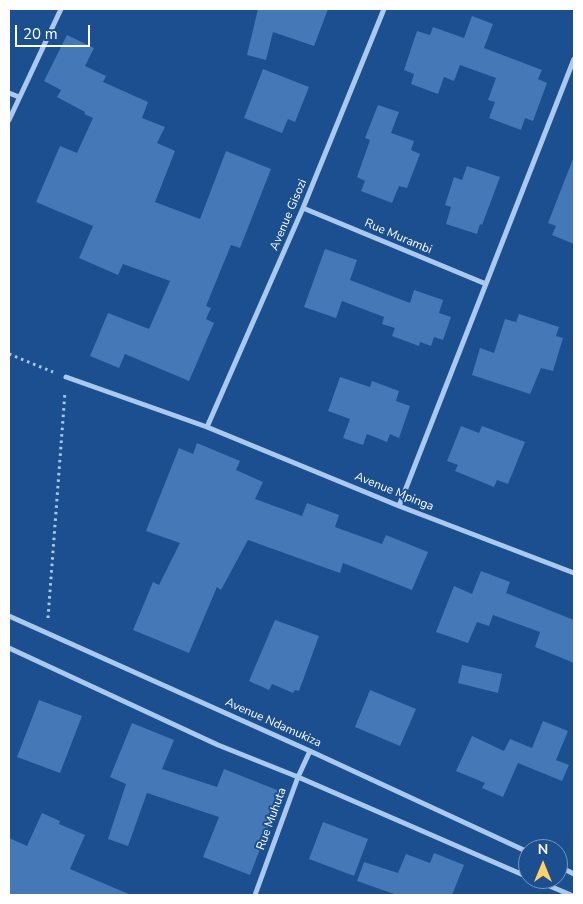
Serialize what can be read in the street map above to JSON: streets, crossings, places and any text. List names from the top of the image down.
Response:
{
  "streets": {
    "street": [
      "Avenue Gisozi",
      "Rue Murambi",
      "Avenue Mpinga",
      "Avenue Ndamukiza",
      "Rue Muhuta"
    ]
  },
  "crossings": [
    ["Avenue Gisozi", "Rue Murambi"],
    ["Avenue Gisozi", "Avenue Mpinga"],
    ["Avenue Ndamukiza", "Rue Muhuta"]
  ],
  "scale_bar": "20 m",
  "north": "top"
}
